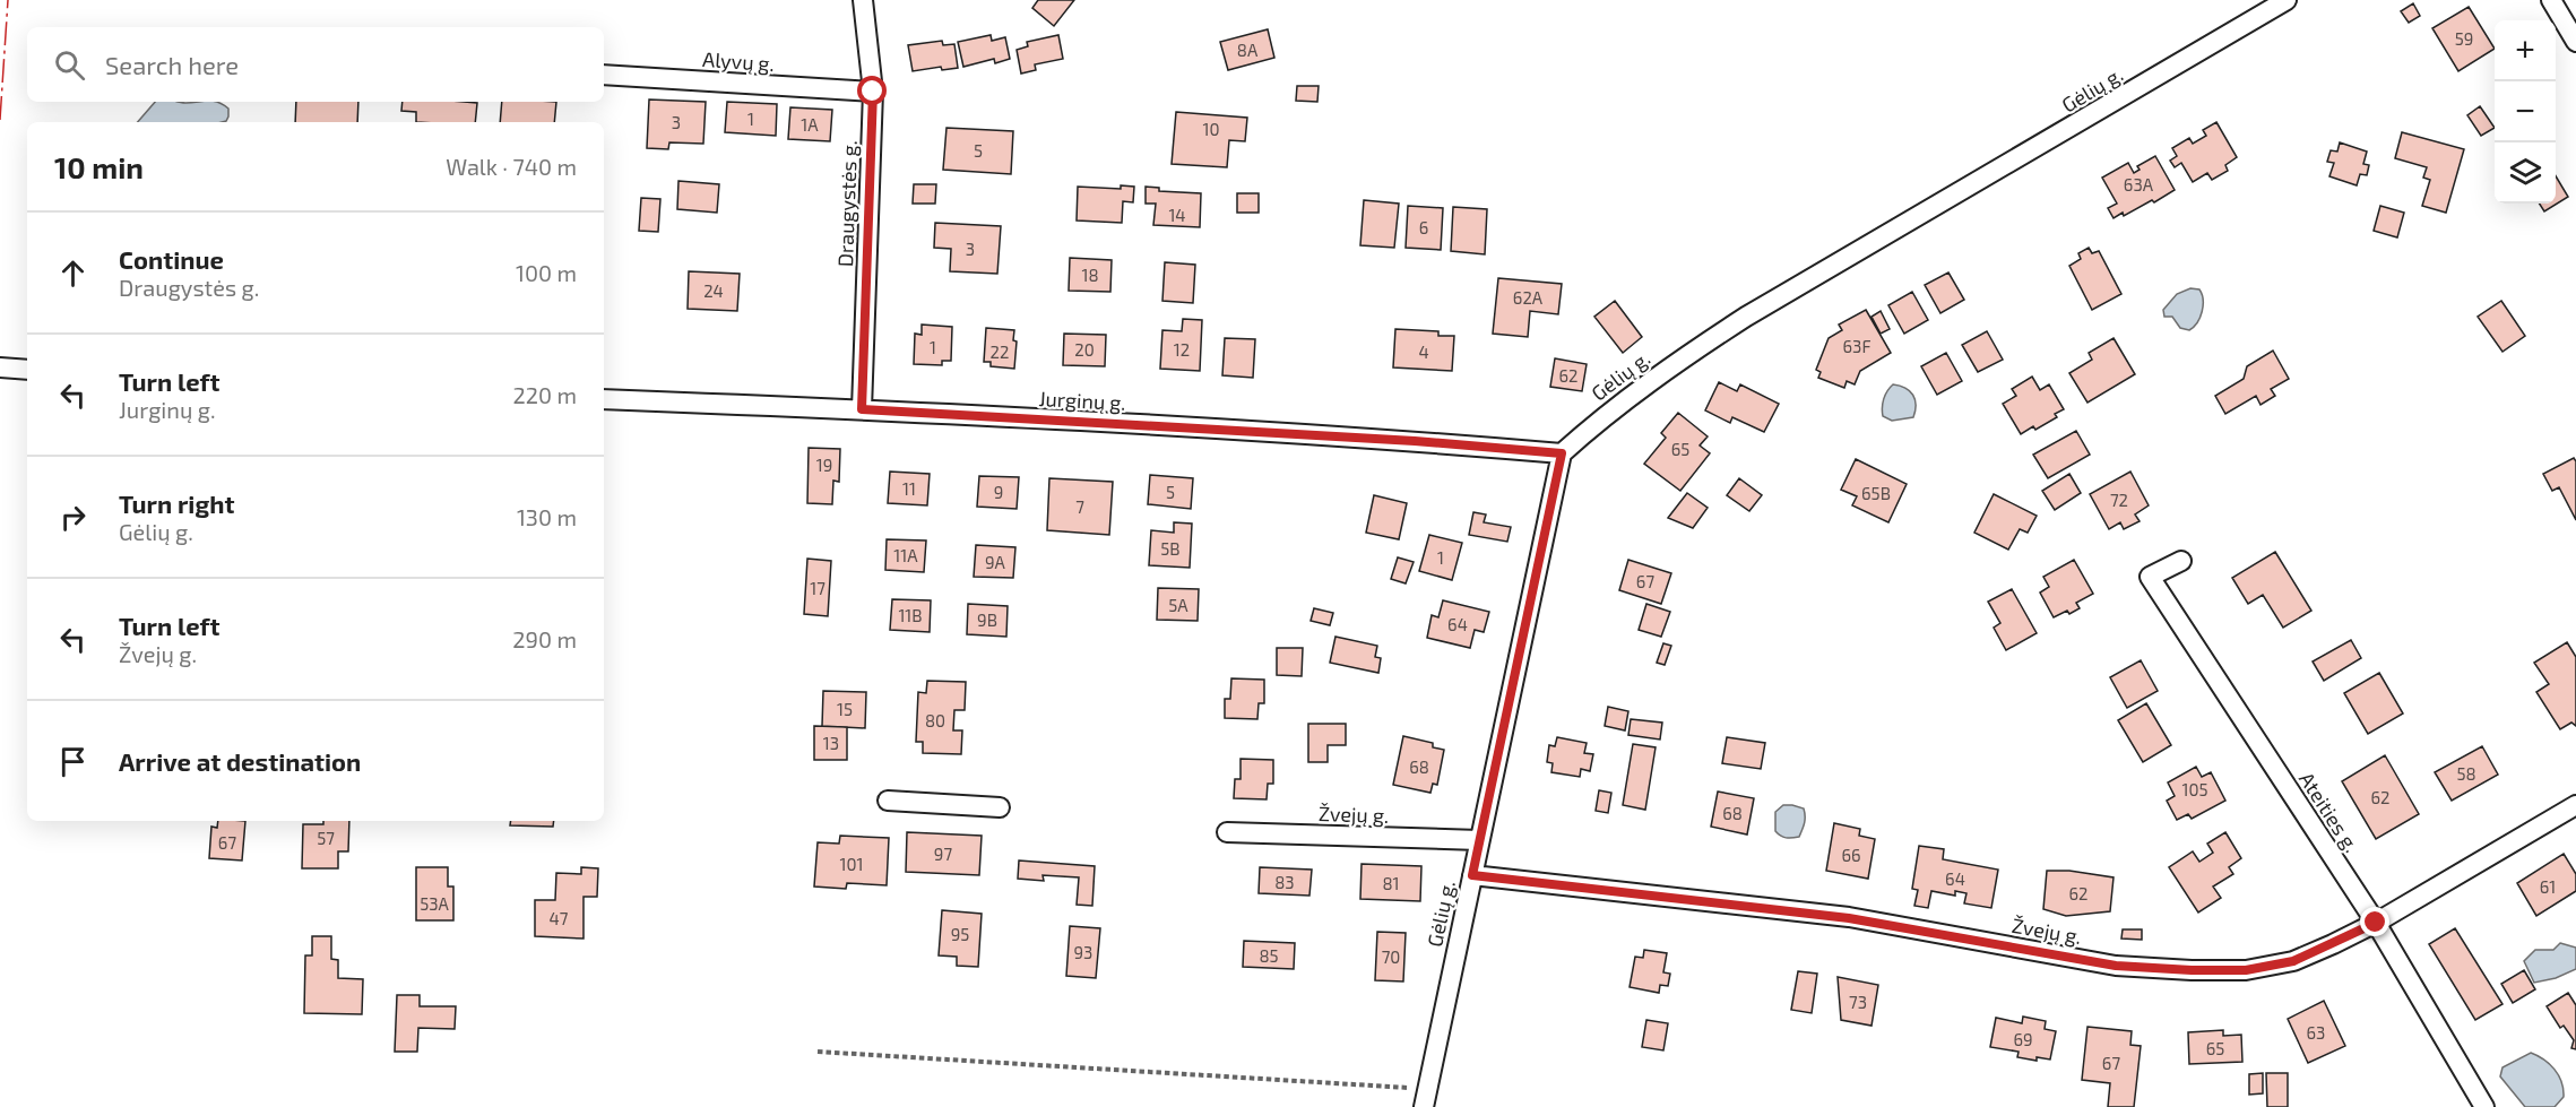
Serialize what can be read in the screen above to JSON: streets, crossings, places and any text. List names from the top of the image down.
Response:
{
  "streets": {
    "street": [
      "Alyvų g.",
      "Gėlių g.",
      "Draugystės g.",
      "Jurginų g.",
      "Ateities g.",
      "Žvejų g."
    ]
  },
  "crossings": [
    ["Alyvų g.", "Draugystės g."],
    ["Gėlių g.", "Jurginų g."],
    ["Gėlių g.", "Žvejų g."],
    ["Draugystės g.", "Jurginų g."],
    ["Ateities g.", "Žvejų g."]
  ],
  "house_numbers": [
    "59",
    "8A",
    "1",
    "3",
    "1A",
    "10",
    "5",
    "63A",
    "14",
    "6",
    "3",
    "18",
    "24",
    "62A",
    "63F",
    "1",
    "20",
    "12",
    "22",
    "4",
    "62",
    "65",
    "19",
    "11",
    "9",
    "5",
    "65B",
    "72",
    "7",
    "5B",
    "11A",
    "1",
    "9A",
    "67",
    "17",
    "5A",
    "11B",
    "9B",
    "64",
    "15",
    "80",
    "13",
    "68",
    "58",
    "105",
    "62",
    "68",
    "57",
    "67",
    "97",
    "66",
    "101",
    "64",
    "83",
    "81",
    "61",
    "62",
    "53A",
    "47",
    "95",
    "93",
    "85",
    "70",
    "73",
    "63",
    "69",
    "65",
    "67"
  ],
  "page": {
    "map_buttons": ["+", "−"],
    "search": "Search here",
    "heading": ["10 min", "Walk · 740 m"],
    "list": [
      ["Continue", "Draugystės g.", "100 m"],
      ["Turn left", "Jurginų g.", "220 m"],
      ["Turn right", "Gėlių g.", "130 m"],
      ["Turn left", "Žvejų g.", "290 m"],
      "Arrive at destination"
    ]
  }
}
